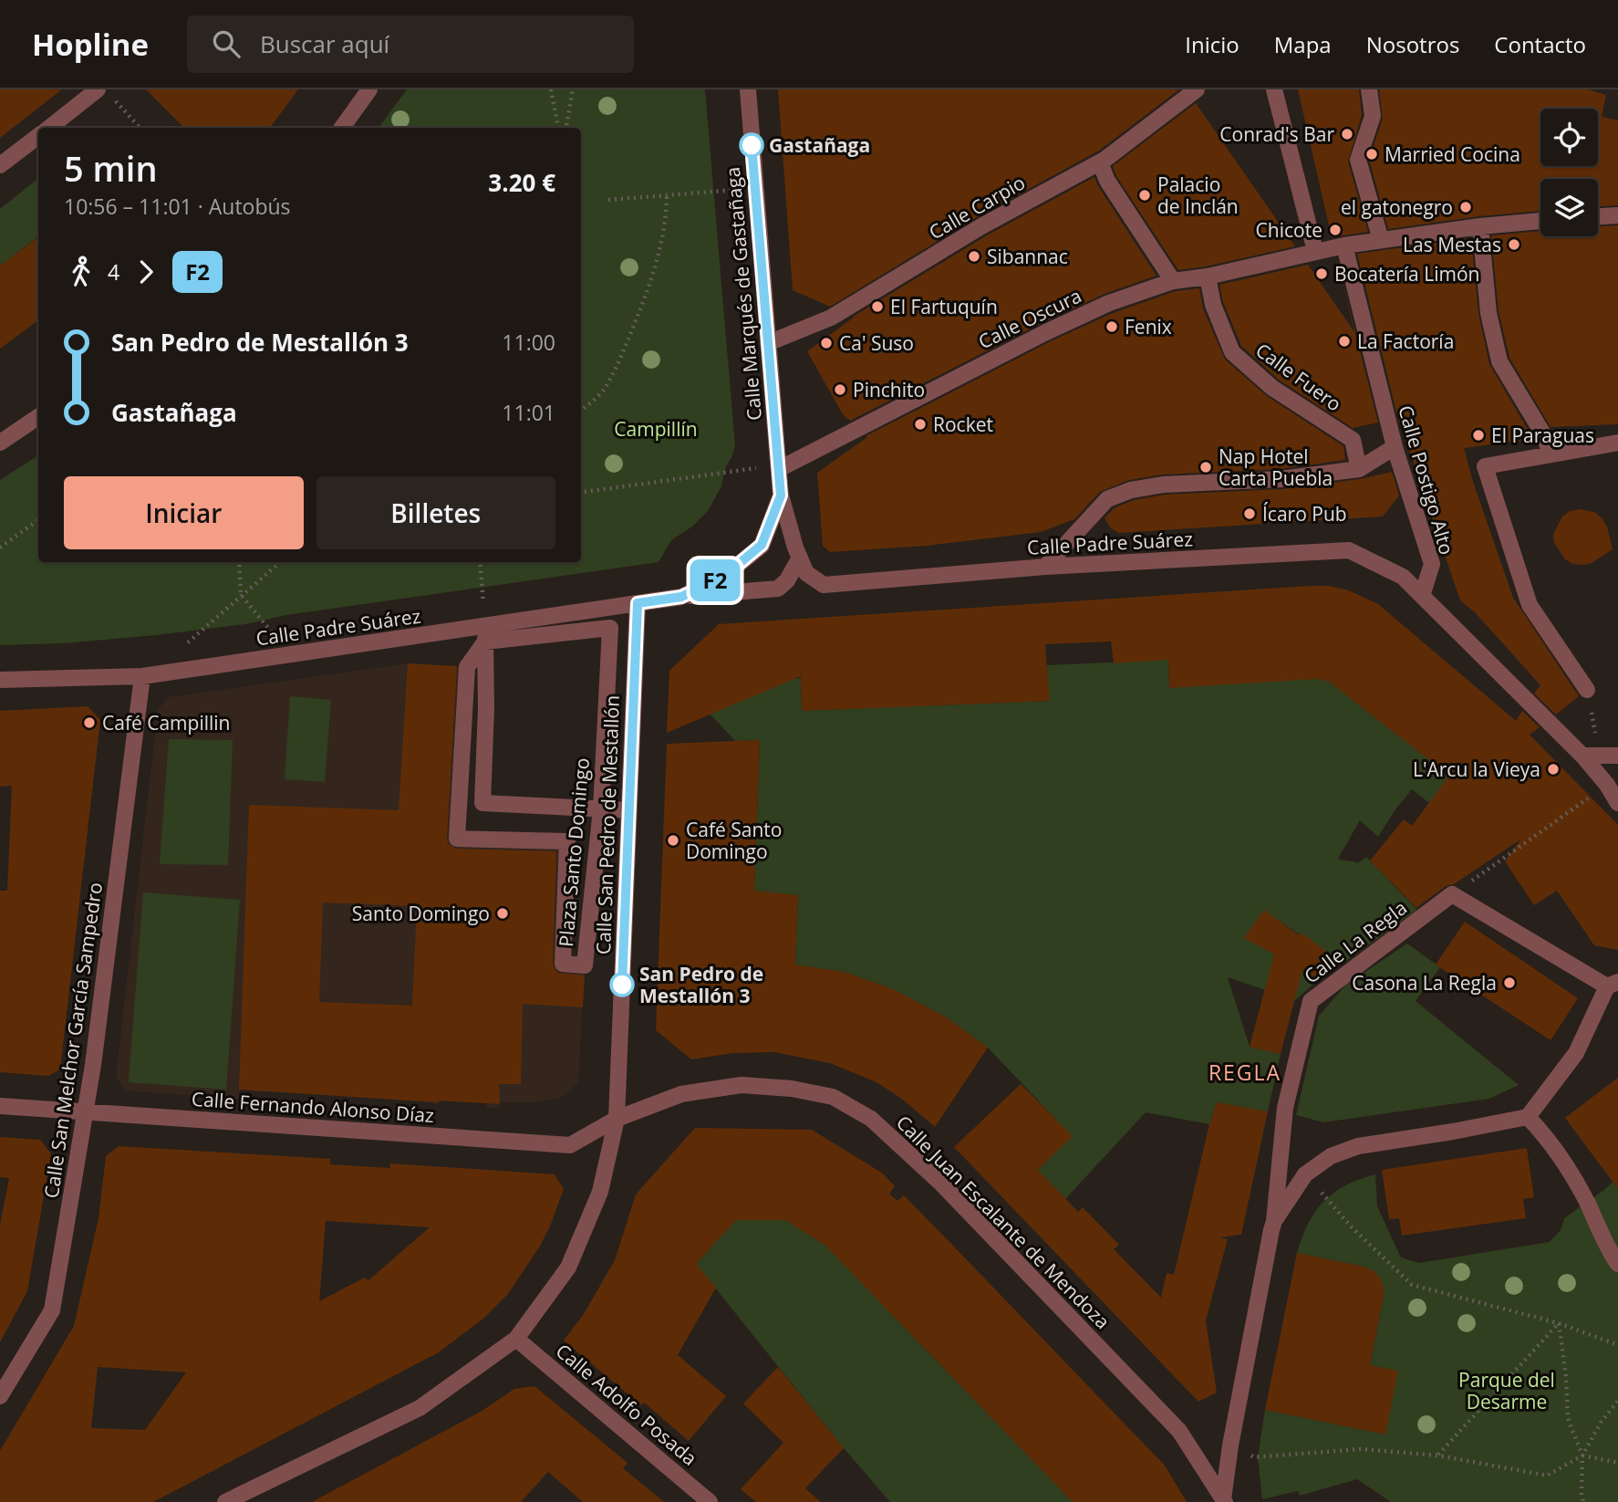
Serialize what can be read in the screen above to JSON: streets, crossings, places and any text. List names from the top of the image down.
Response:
{
  "streets": {
    "street": [
      "Calle Carpio",
      "Calle Marqués de Gastañaga",
      "Calle Oscura",
      "Calle Fuero",
      "Calle Postigo Alto",
      "Calle Padre Suárez",
      "Calle San Pedro de Mestallón",
      "Plaza Santo Domingo",
      "Calle La Regla",
      "Calle San Melchor García Sampedro",
      "Calle Fernando Alonso Díaz",
      "Calle Juan Escalante de Mendoza",
      "Calle Adolfo Posada"
    ]
  },
  "crossings": [
    ["Calle Carpio", "Calle Marqués de Gastañaga"],
    ["Calle Marqués de Gastañaga", "Calle Oscura"],
    ["Calle Marqués de Gastañaga", "Calle Padre Suárez"],
    ["Calle Oscura", "Calle Fuero"],
    ["Calle Oscura", "Calle Postigo Alto"],
    ["Calle Postigo Alto", "Calle Padre Suárez"],
    ["Calle Padre Suárez", "Calle San Pedro de Mestallón"],
    ["Calle Padre Suárez", "Plaza Santo Domingo"],
    ["Calle Padre Suárez", "Calle San Melchor García Sampedro"],
    ["Calle San Pedro de Mestallón", "Calle Fernando Alonso Díaz"],
    ["Calle San Pedro de Mestallón", "Calle Juan Escalante de Mendoza"],
    ["Calle San Pedro de Mestallón", "Calle Adolfo Posada"],
    ["Calle La Regla", "Calle Juan Escalante de Mendoza"],
    ["Calle San Melchor García Sampedro", "Calle Fernando Alonso Díaz"],
    ["Calle Fernando Alonso Díaz", "Calle Juan Escalante de Mendoza"]
  ],
  "districts": ["REGLA"],
  "parks": ["Campillín", "Parque del Desarme"],
  "places": [
    "Conrad's Bar",
    "Gastañaga",
    "Married Cocina",
    "Palacio de Inclán",
    "el gatonegro",
    "Chicote",
    "Las Mestas",
    "Sibannac",
    "Bocatería Limón",
    "El Fartuquín",
    "Fenix",
    "La Factoría",
    "Ca' Suso",
    "Pinchito",
    "Rocket",
    "El Paraguas",
    "Nap Hotel Carta Puebla",
    "Ícaro Pub",
    "Café Campillin",
    "L'Arcu la Vieya",
    "Café Santo Domingo",
    "Santo Domingo",
    "Casona La Regla",
    "San Pedro de Mestallón 3"
  ],
  "lines": ["bus line F2"],
  "page": {
    "header": "Hopline",
    "search": "Buscar aquí",
    "nav": [
      "Inicio",
      "Mapa",
      "Nosotros",
      "Contacto"
    ],
    "on_map": "F2",
    "heading": ["5 min", "10:56 – 11:01 · Autobús", "3.20 €"],
    "legs": ["4", "F2"],
    "list": [
      {
        "name": "San Pedro de Mestallón 3",
        "value": "11:00"
      },
      {
        "name": "Gastañaga",
        "value": "11:01"
      }
    ],
    "buttons": ["Iniciar", "Billetes"]
  }
}
